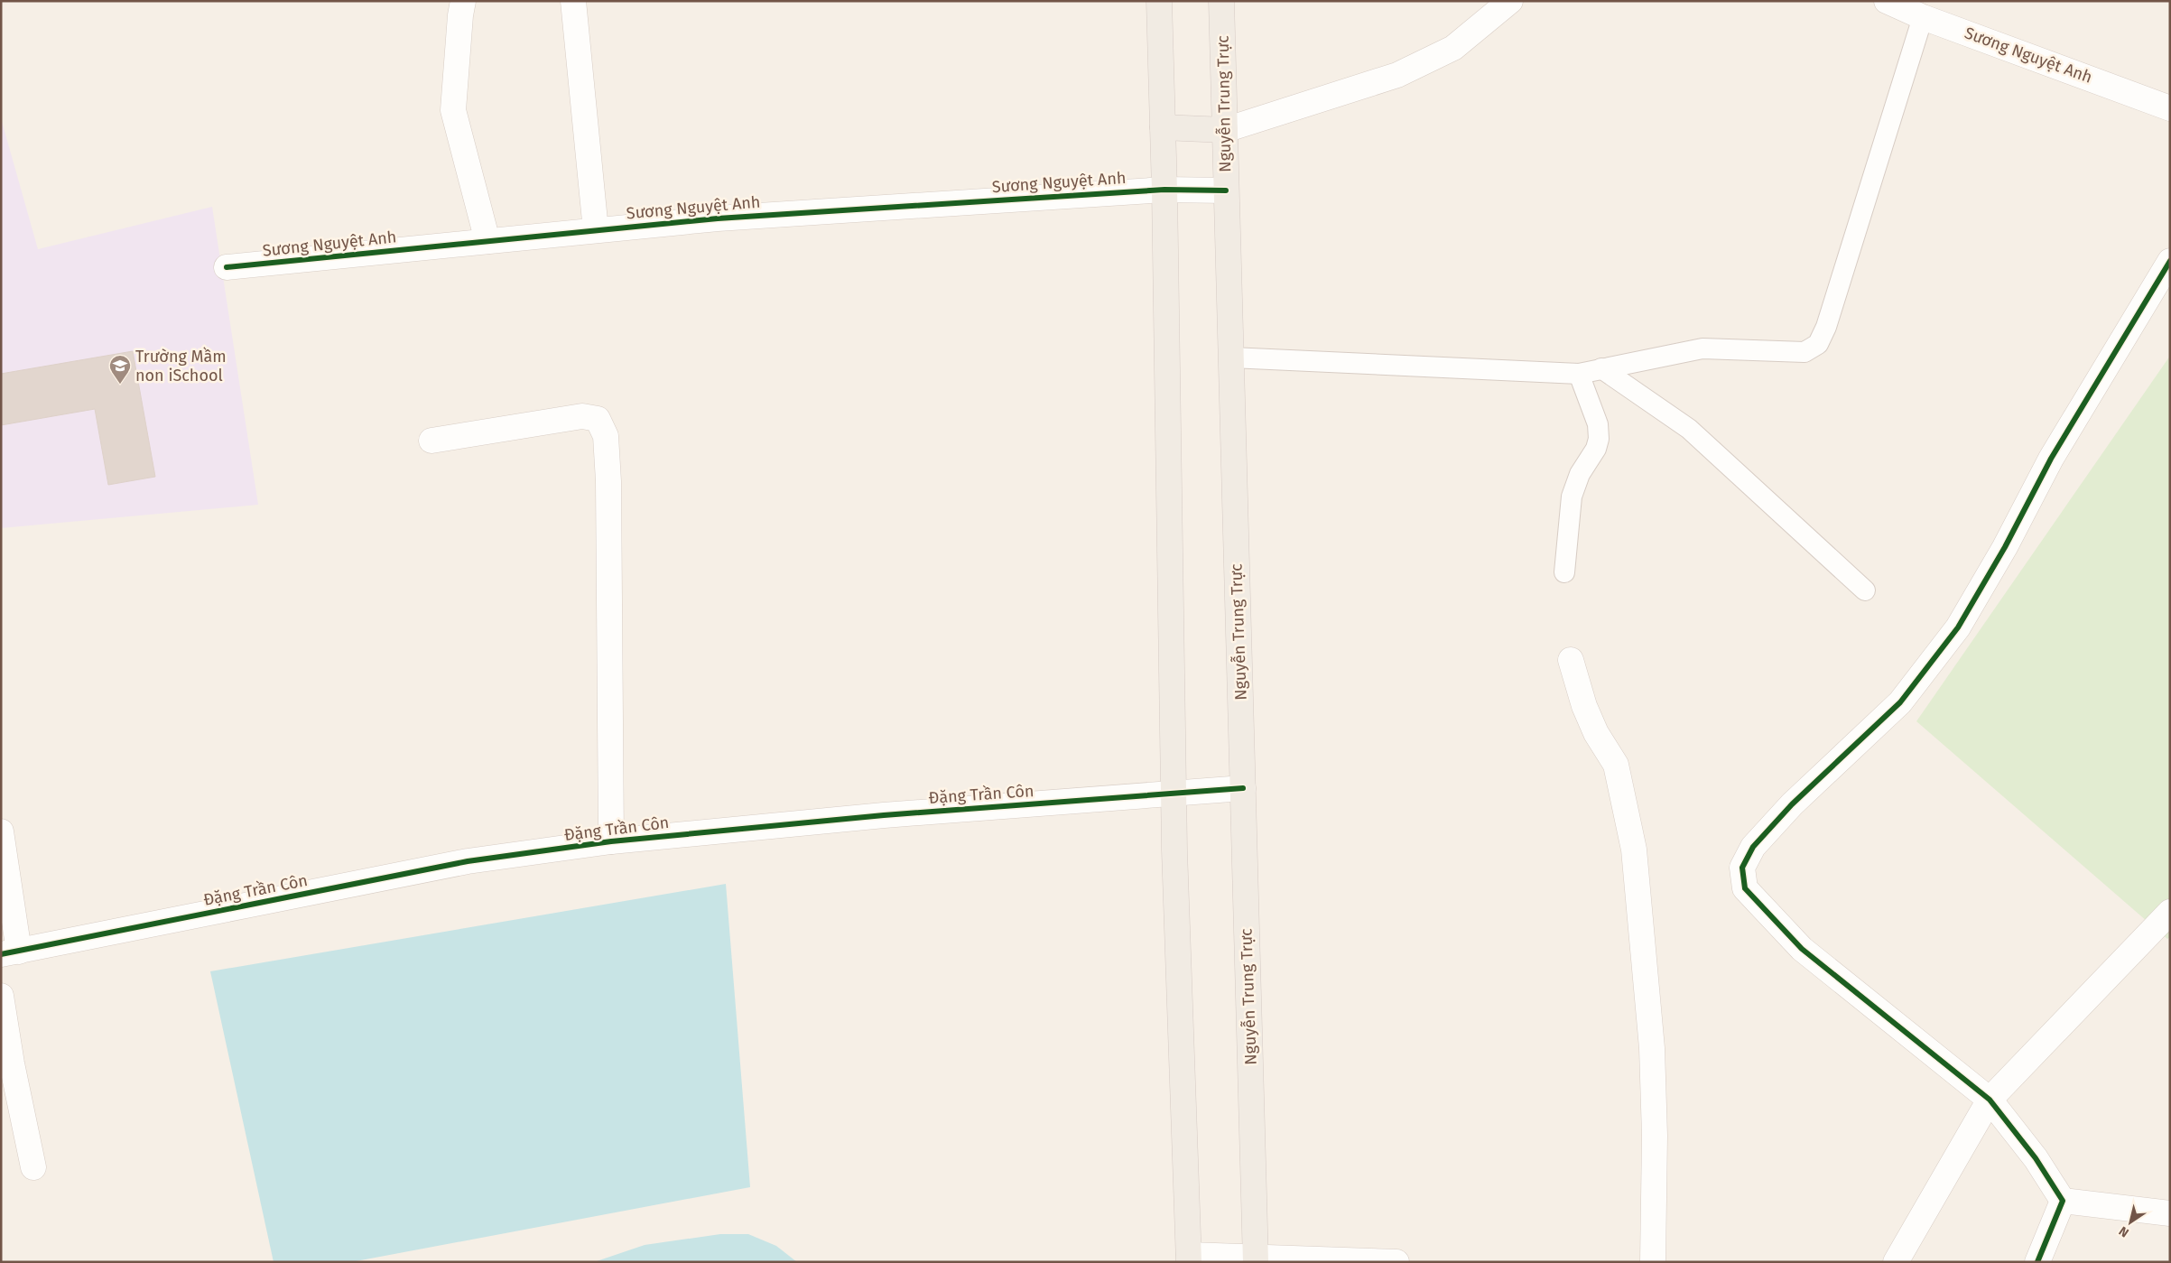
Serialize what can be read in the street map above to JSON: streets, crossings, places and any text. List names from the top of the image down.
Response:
{
  "streets": {
    "main road": ["Nguyễn Trung Trực"],
    "street": ["Sương Nguyệt Anh", "Đặng Trần Côn"]
  },
  "crossings": [
    ["Sương Nguyệt Anh", "Nguyễn Trung Trực"],
    ["Nguyễn Trung Trực", "Đặng Trần Côn"]
  ],
  "places": {
    "school or university": ["Trường Mầm non iSchool"]
  },
  "north": "bottom left"
}
